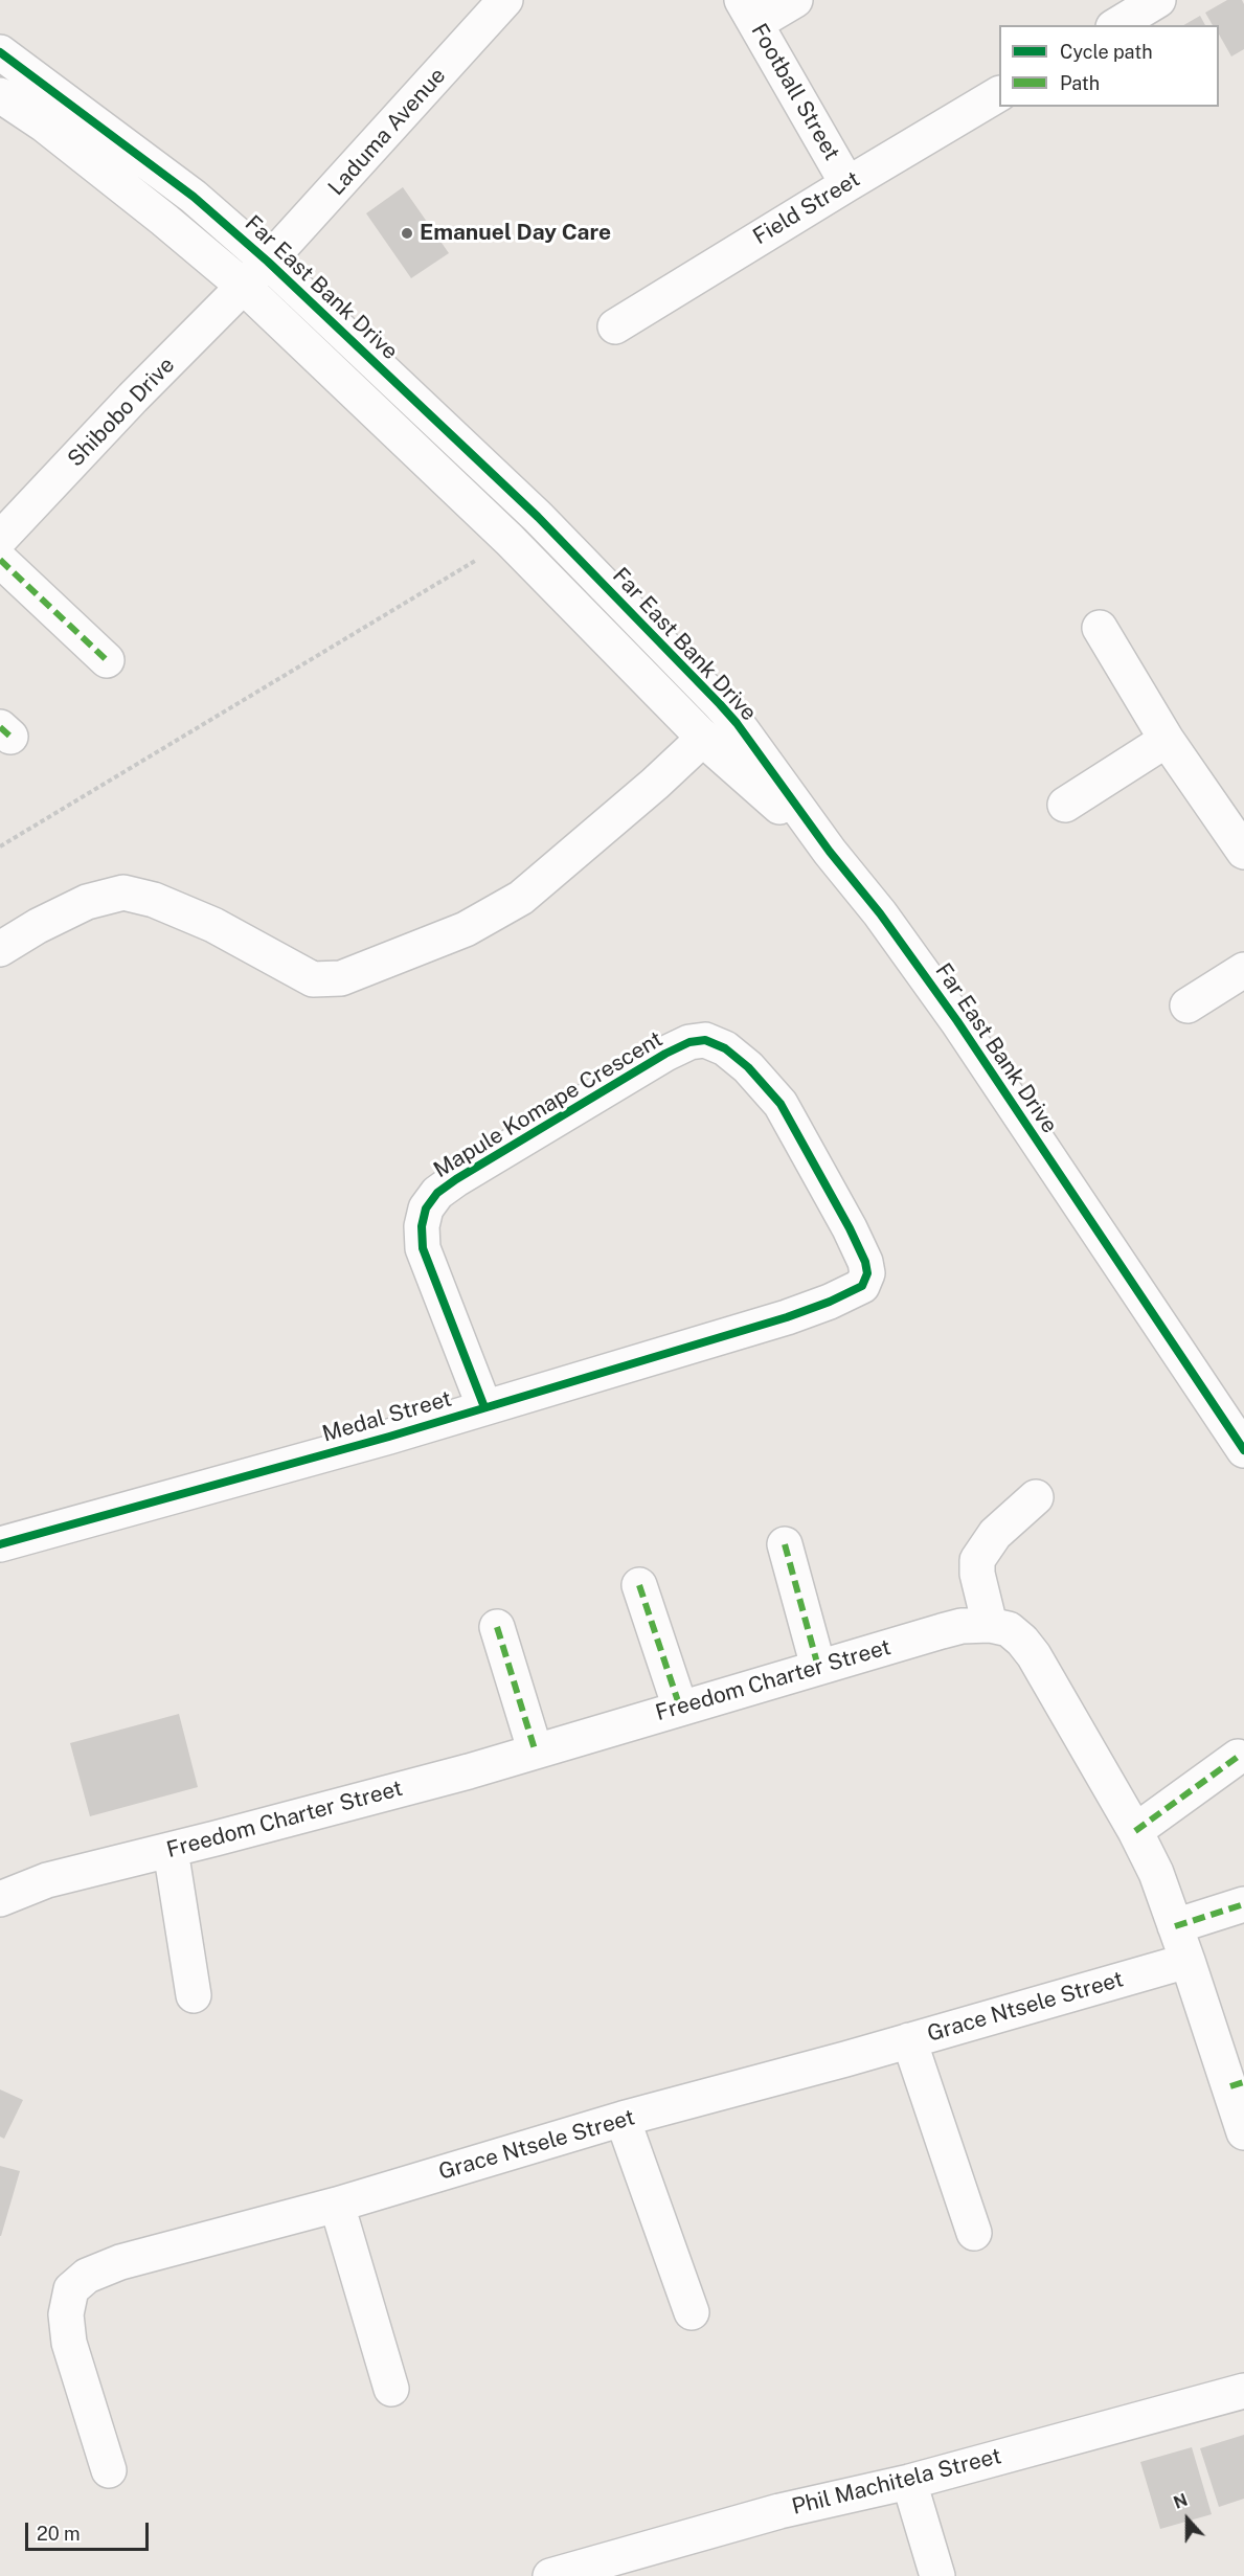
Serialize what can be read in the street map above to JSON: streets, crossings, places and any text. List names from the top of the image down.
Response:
{
  "streets": {
    "street": [
      "Football Street",
      "Laduma Avenue",
      "Field Street",
      "Far East Bank Drive",
      "Shibobo Drive",
      "Mapule Komape Crescent",
      "Medal Street",
      "Freedom Charter Street",
      "Grace Ntsele Street",
      "Phil Machitela Street"
    ]
  },
  "crossings": [
    ["Football Street", "Field Street"],
    ["Laduma Avenue", "Far East Bank Drive"],
    ["Laduma Avenue", "Shibobo Drive"],
    ["Far East Bank Drive", "Shibobo Drive"],
    ["Mapule Komape Crescent", "Medal Street"],
    ["Freedom Charter Street", "Grace Ntsele Street"]
  ],
  "places": ["Emanuel Day Care"],
  "legend": ["Cycle path", "Path"],
  "scale_bar": "20 m",
  "north": "top"
}
